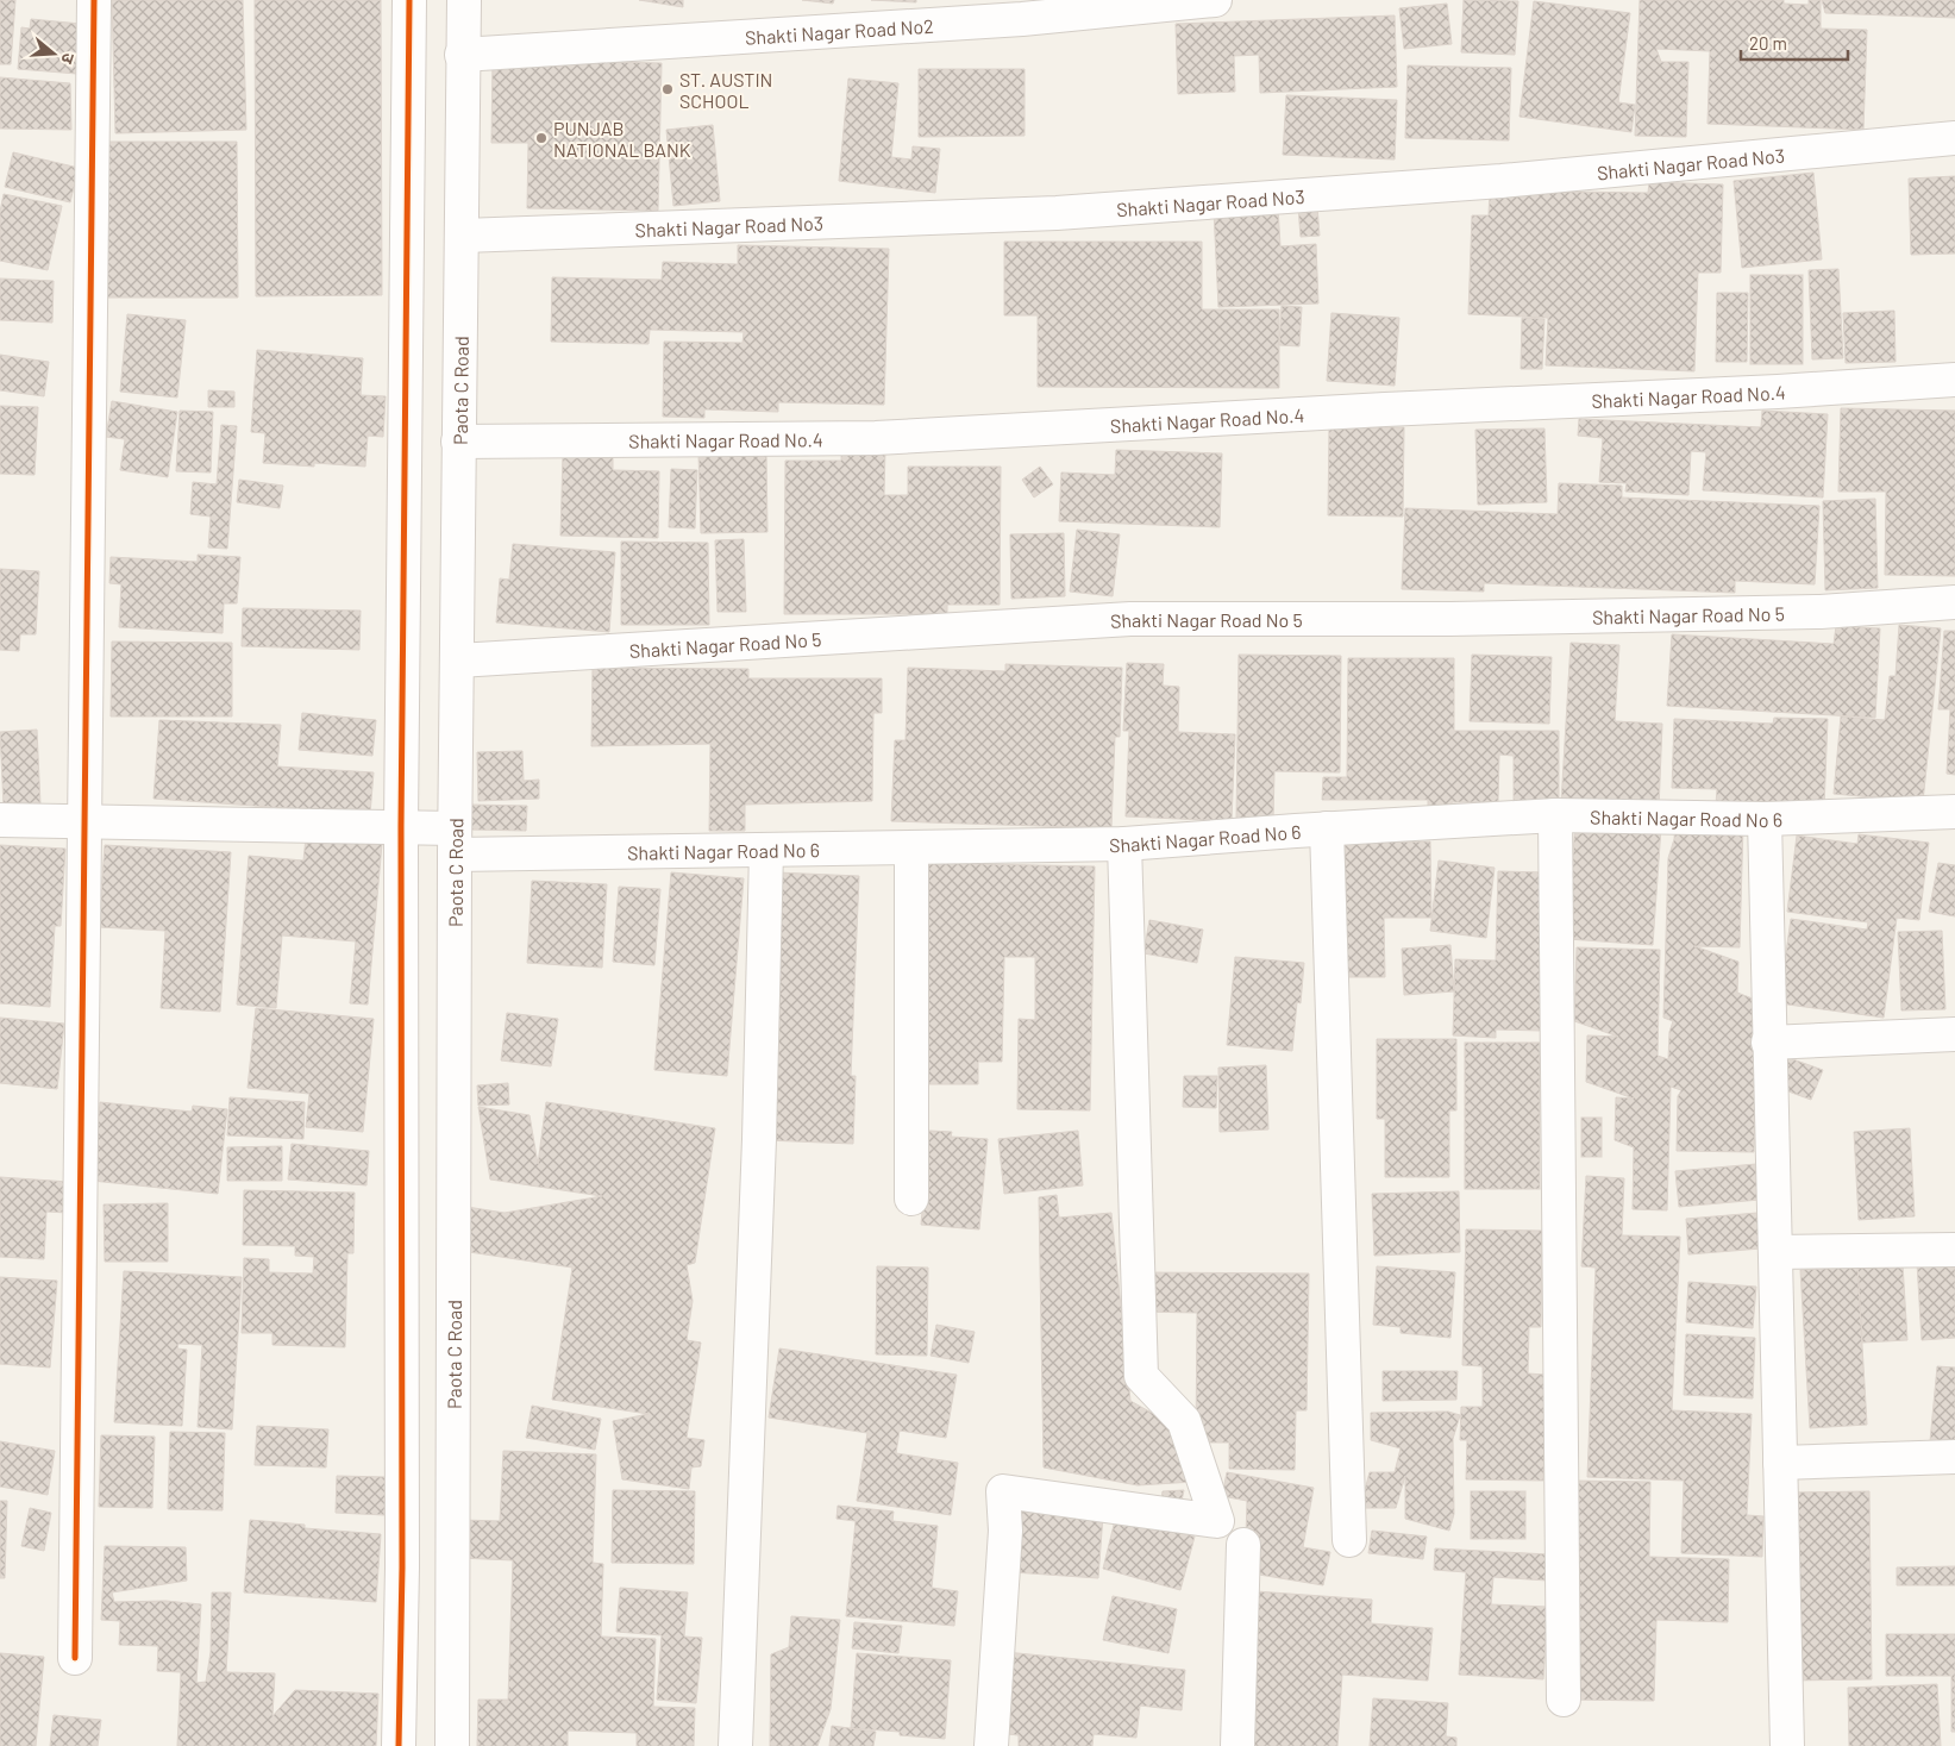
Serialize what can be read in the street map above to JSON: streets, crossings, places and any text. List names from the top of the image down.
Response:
{
  "streets": {
    "street": [
      "Shakti Nagar Road No2",
      "Shakti Nagar Road No3",
      "Paota C Road",
      "Shakti Nagar Road No.4",
      "Shakti Nagar Road No 5",
      "Shakti Nagar Road No 6"
    ]
  },
  "crossings": [
    ["Shakti Nagar Road No2", "Paota C Road"],
    ["Shakti Nagar Road No3", "Paota C Road"],
    ["Paota C Road", "Shakti Nagar Road No.4"],
    ["Paota C Road", "Shakti Nagar Road No 5"],
    ["Paota C Road", "Shakti Nagar Road No 6"]
  ],
  "places": ["ST. AUSTIN SCHOOL", "PUNJAB NATIONAL BANK"],
  "scale_bar": "20 m",
  "north": "right"
}
